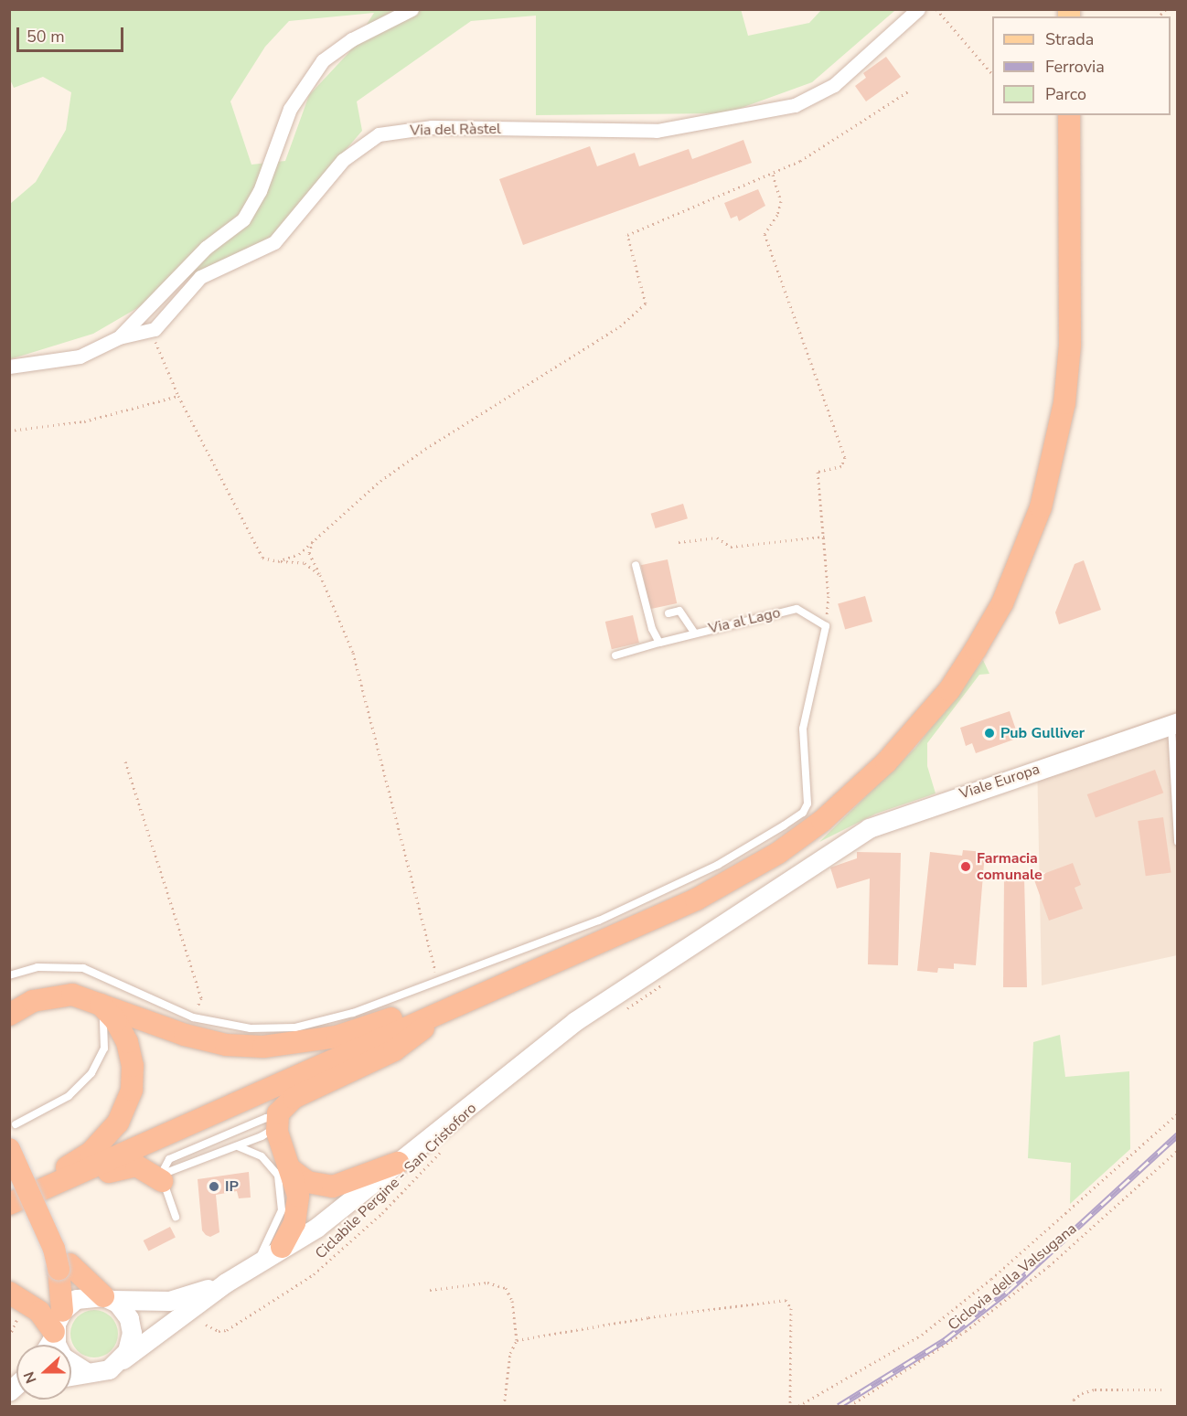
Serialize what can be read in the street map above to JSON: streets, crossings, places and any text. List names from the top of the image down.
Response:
{
  "streets": {
    "main road": ["Viale Europa"],
    "street": ["Via del Ràstel"],
    "lane": ["Via al Lago"],
    "path": ["Ciclabile Pergine - San Cristoforo", "Ciclovia della Valsugana"]
  },
  "places": ["Pub Gulliver", "Farmacia comunale", "IP"],
  "legend": ["Strada", "Ferrovia", "Parco"],
  "scale_bar": "50 m",
  "north": "left"
}
